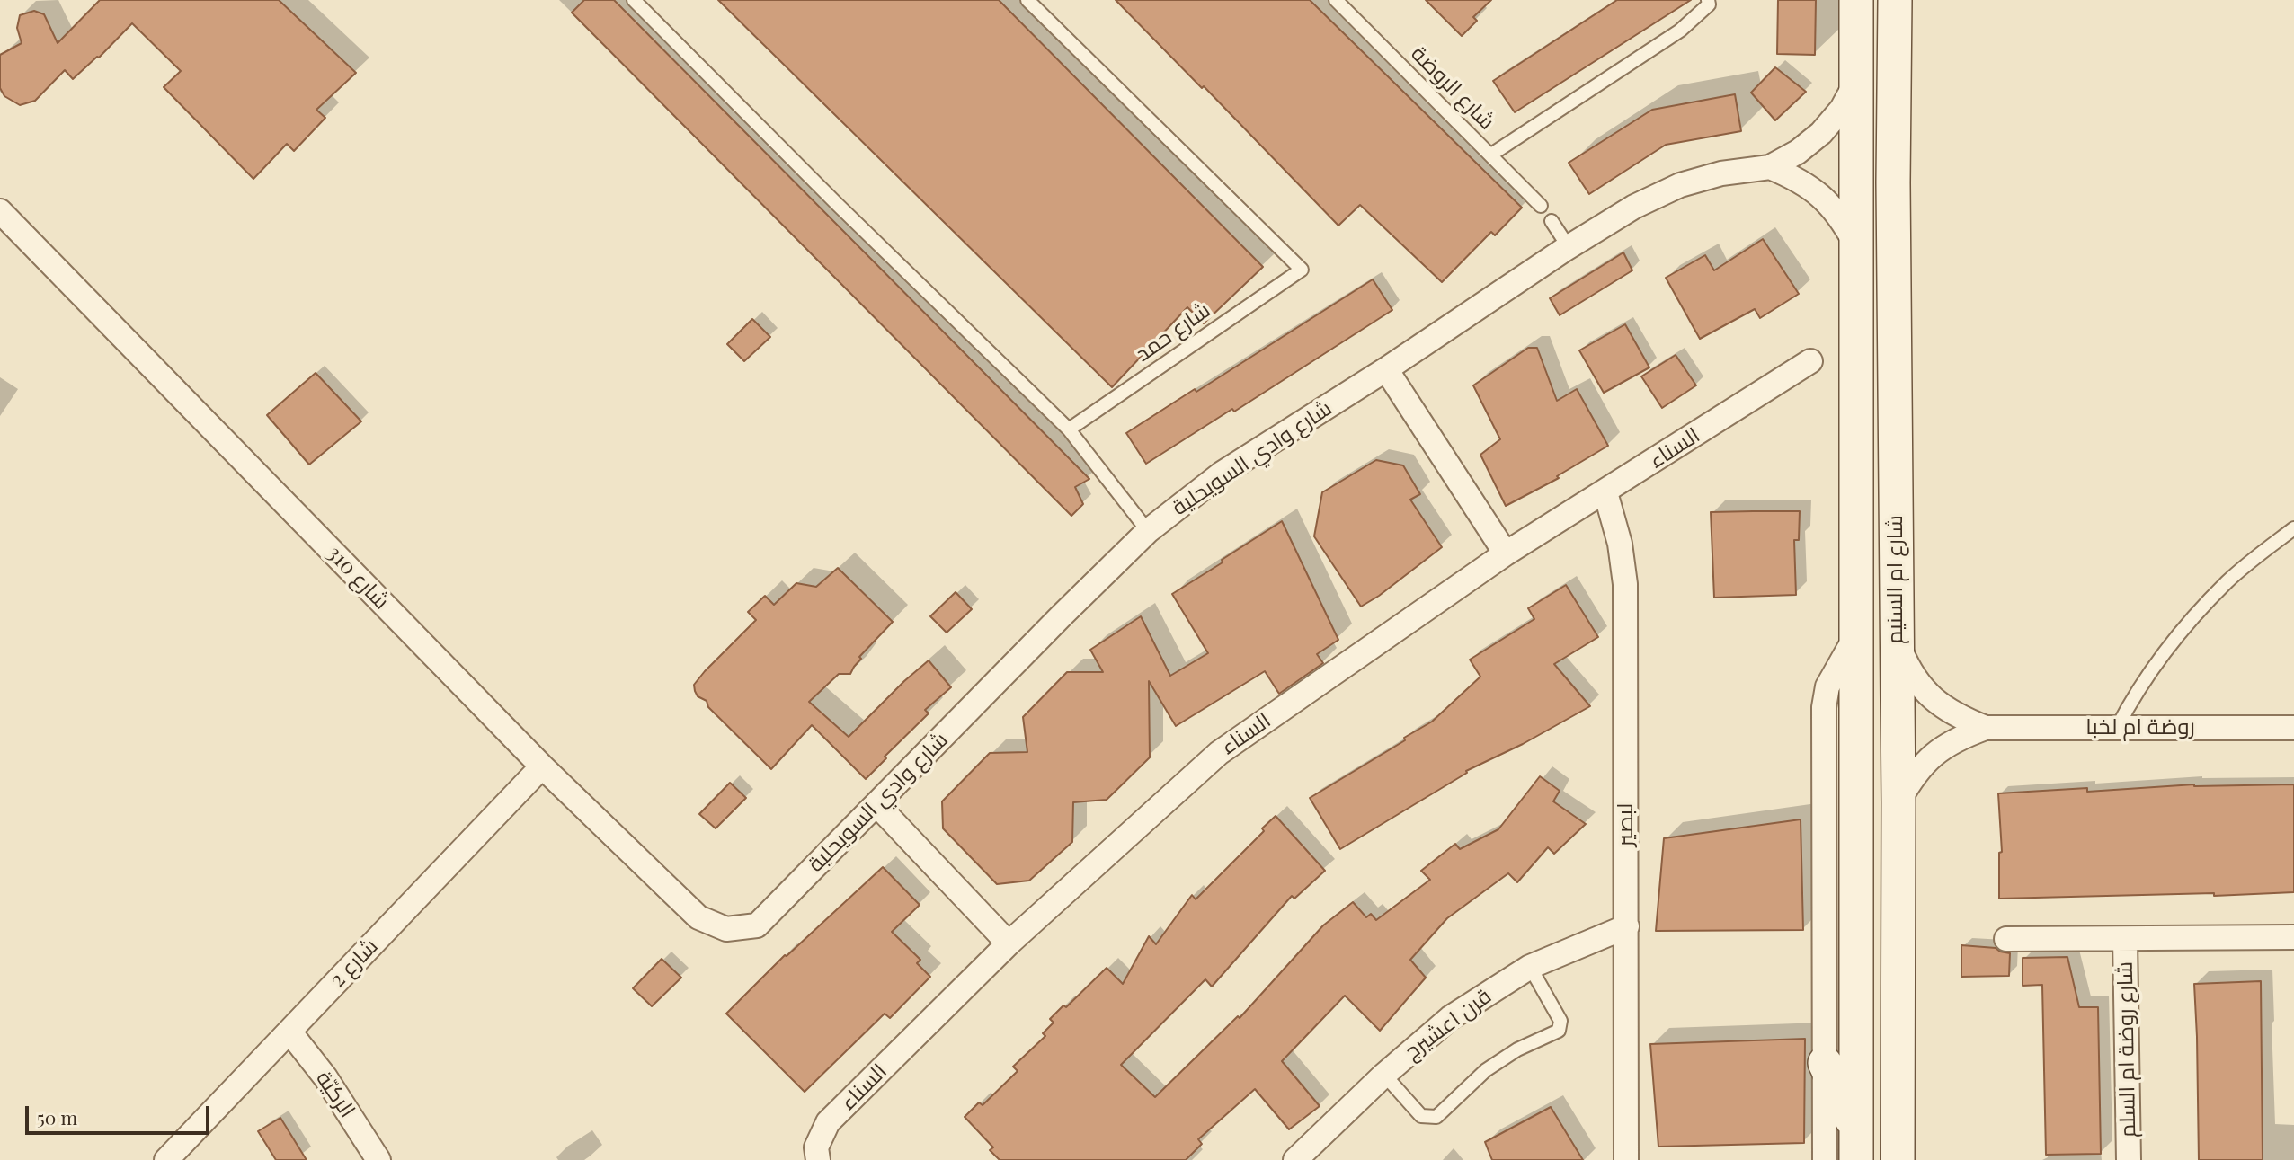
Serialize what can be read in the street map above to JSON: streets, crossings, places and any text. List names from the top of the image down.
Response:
{
  "streets": {
    "main road": ["شارع ام السنيم"],
    "street": [
      "السناء",
      "شارع وادي السويحلية",
      "شارع 310",
      "روضة ام لخبا",
      "لبصير",
      "شارع 2",
      "قرن اعشيرج",
      "شارع روضة ام السلم",
      "الركيّة"
    ],
    "lane": ["شارع الروضة", "شارع حمد"]
  },
  "crossings": [
    ["السناء", "لبصير"],
    ["شارع وادي السويحلية", "شارع 310"],
    ["شارع وادي السويحلية", "شارع ام السنيم"],
    ["شارع 310", "شارع 2"],
    ["شارع ام السنيم", "روضة ام لخبا"],
    ["لبصير", "قرن اعشيرج"],
    ["شارع 2", "الركيّة"]
  ],
  "scale_bar": "50 m"
}
